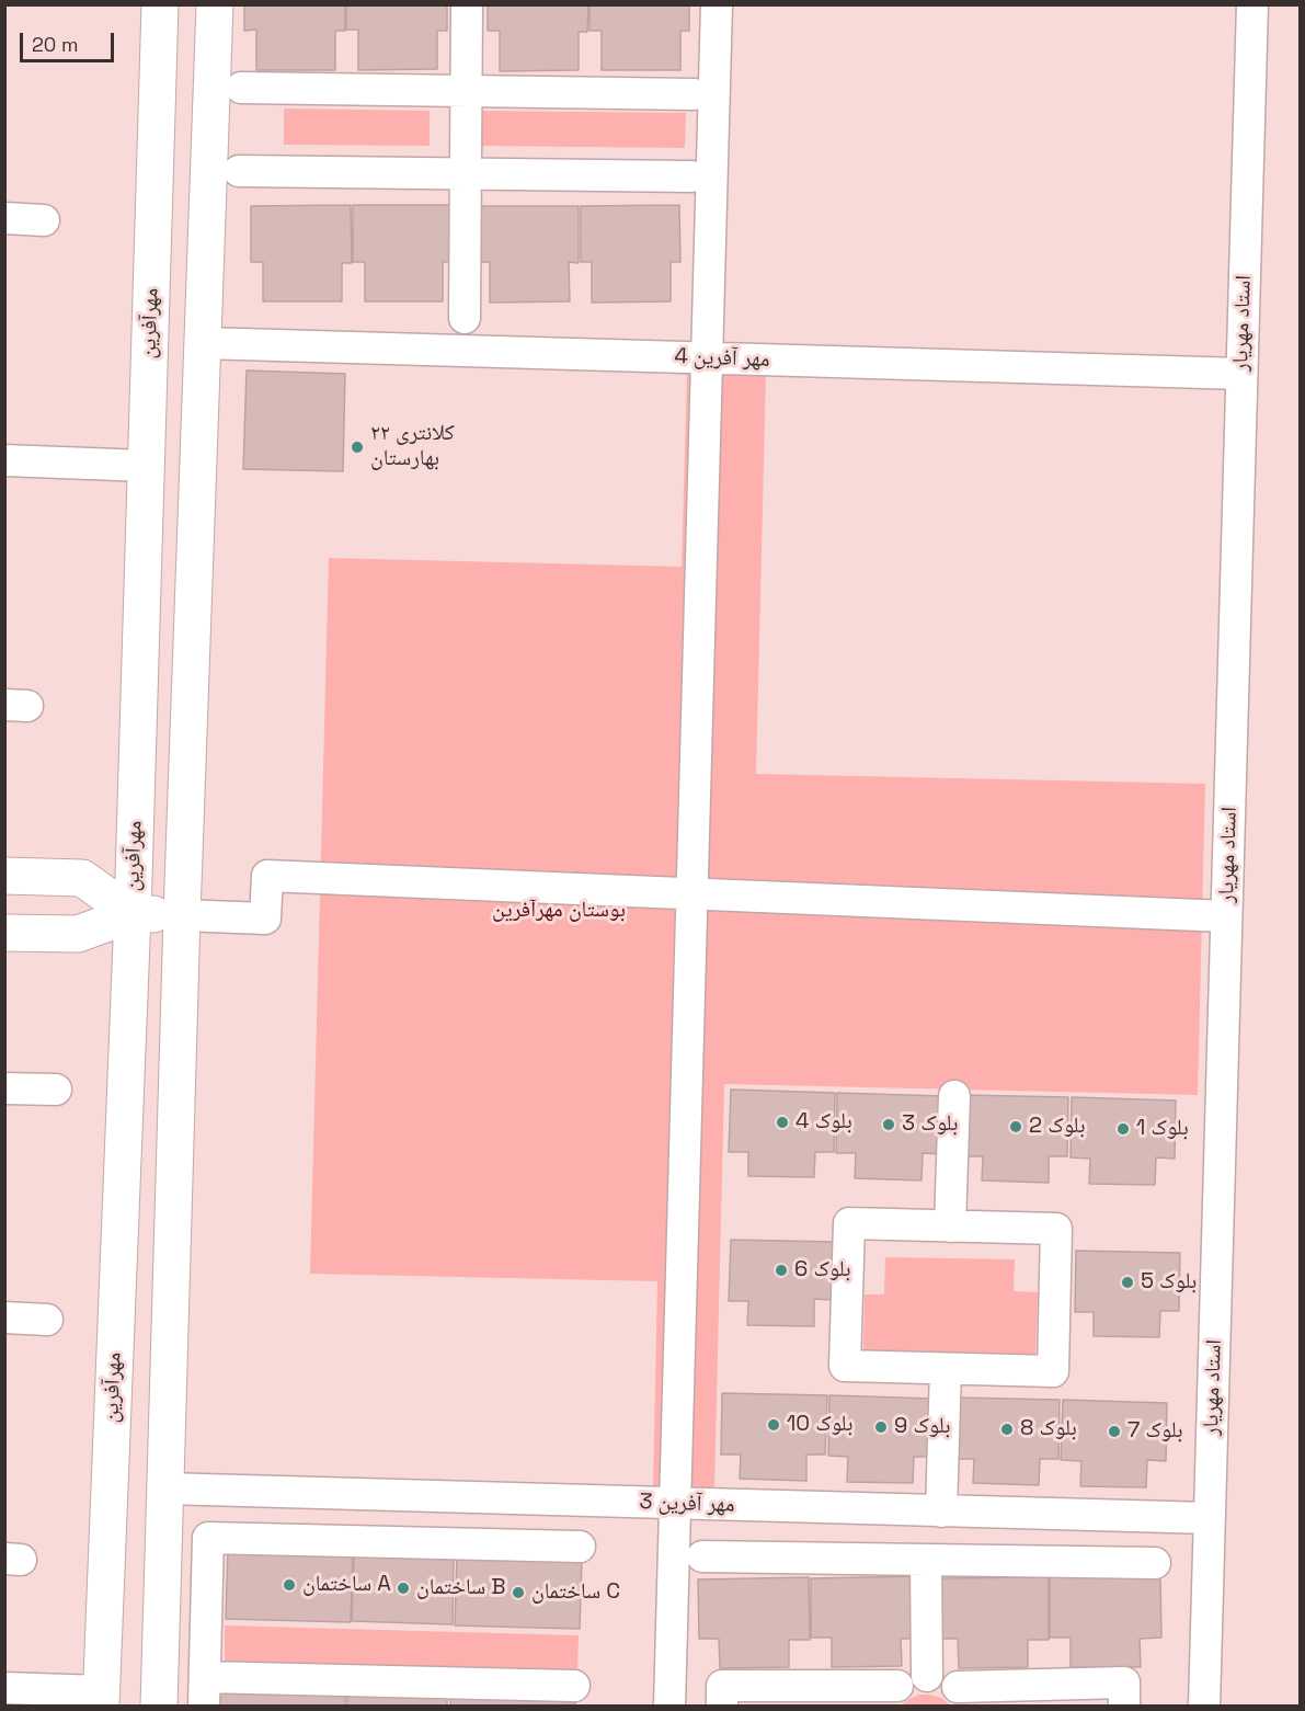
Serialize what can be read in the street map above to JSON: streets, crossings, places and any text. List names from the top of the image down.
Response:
{
  "streets": {
    "main road": ["مهرآفرین"],
    "street": ["استاد مهریار", "مهر آفرین 4", "مهر آفرین 3"]
  },
  "crossings": [
    ["استاد مهریار", "مهر آفرین 4"],
    ["استاد مهریار", "مهر آفرین 3"]
  ],
  "parks": ["بوستان مهرآفرین"],
  "places": [
    "کلانتری ۲۲ بهارستان",
    "بلوک 4",
    "بلوک 3",
    "بلوک 2",
    "بلوک 1",
    "بلوک 6",
    "بلوک 5",
    "بلوک 10",
    "بلوک 9",
    "بلوک 8",
    "بلوک 7",
    "ساختمان A",
    "ساختمان B",
    "ساختمان C"
  ],
  "scale_bar": "20 m"
}
